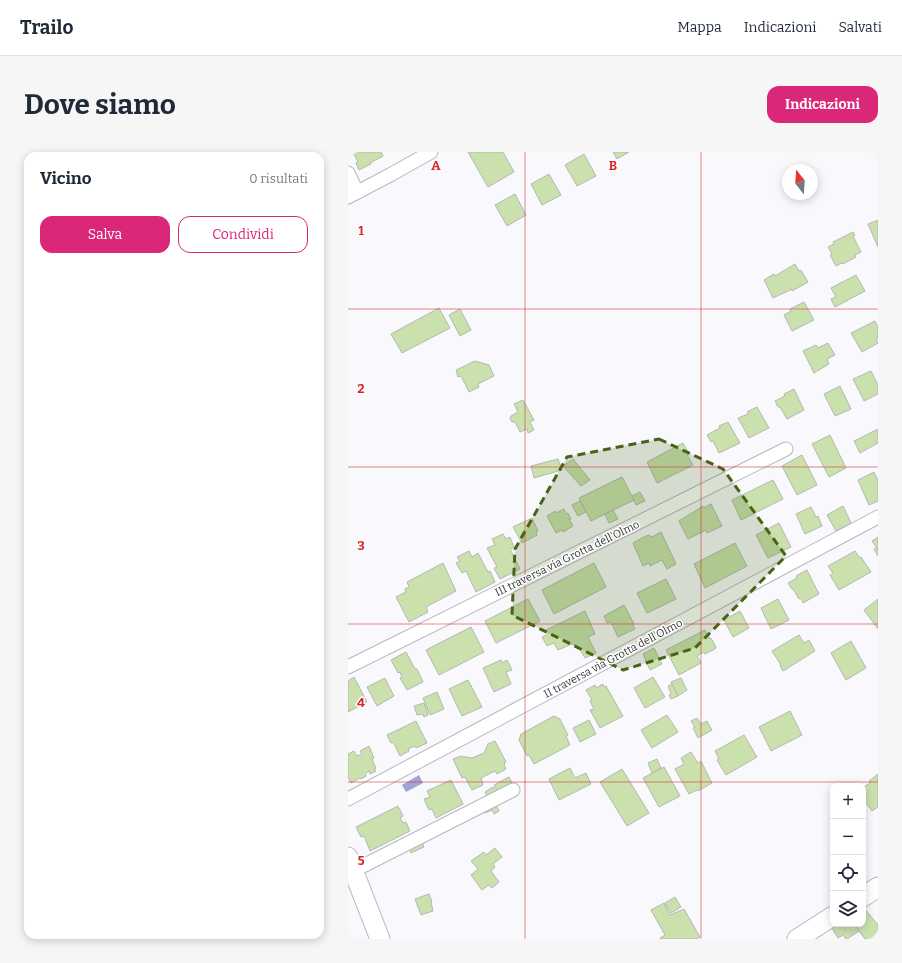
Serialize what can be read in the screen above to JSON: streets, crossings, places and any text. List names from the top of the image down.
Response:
{
  "streets": {
    "street": ["III traversa via Grotta dell'Olmo", "II traversa via Grotta dell'Olmo"]
  },
  "north": "top",
  "page": {
    "header": "Trailo",
    "nav": ["Mappa", "Indicazioni", "Salvati"],
    "buttons": [
      "Indicazioni",
      ["Salva", "Condividi"]
    ],
    "title": "Dove siamo",
    "heading": ["Vicino", "0 risultati"],
    "map_buttons": ["+", "−"]
  },
  "grid": {
    "columns": ["A", "B"],
    "rows": [
      "1",
      "2",
      "3",
      "4",
      "5"
    ]
  }
}
